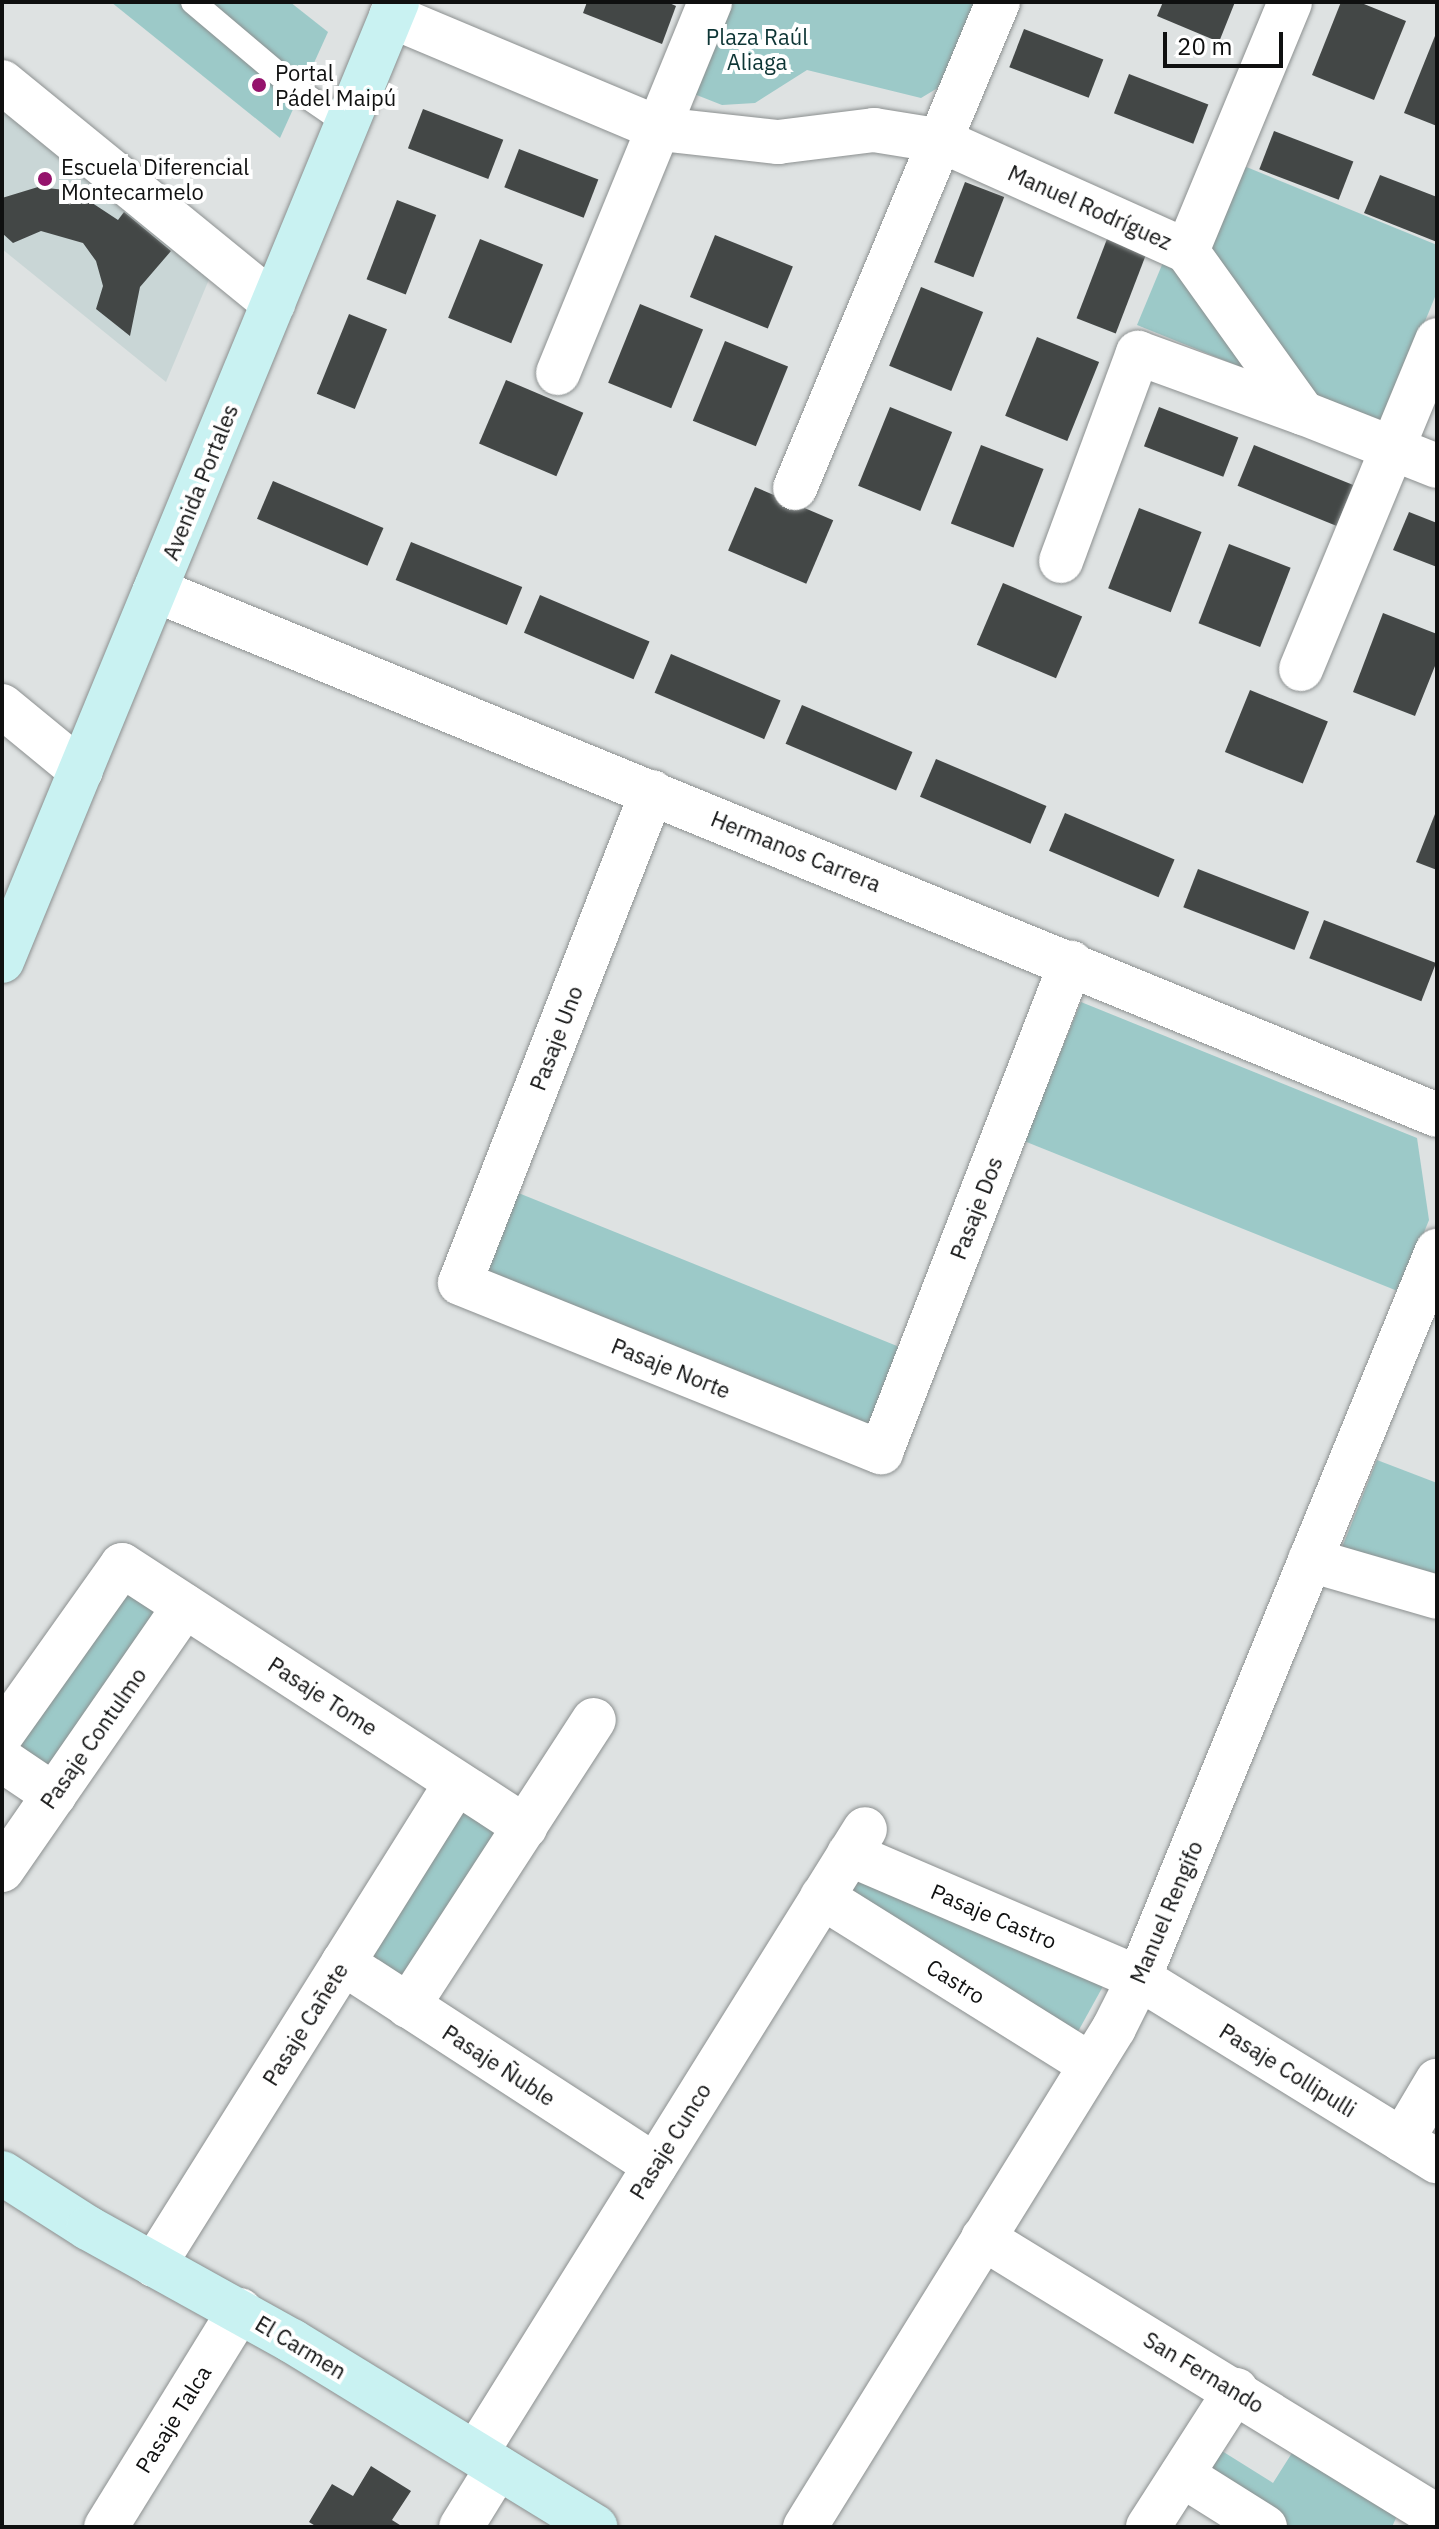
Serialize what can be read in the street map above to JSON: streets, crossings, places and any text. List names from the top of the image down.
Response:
{
  "streets": {
    "main road": ["Avenida Portales", "El Carmen"],
    "street": [
      "Manuel Rodríguez",
      "Hermanos Carrera",
      "Pasaje Uno",
      "Pasaje Dos",
      "Pasaje Norte",
      "Pasaje Tome",
      "Pasaje Contulmo",
      "Manuel Rengifo",
      "Pasaje Castro",
      "Castro",
      "Pasaje Cañete",
      "Pasaje Ñuble",
      "Pasaje Collipulli",
      "Pasaje Cunco",
      "San Fernando",
      "Pasaje Talca"
    ]
  },
  "crossings": [
    ["Manuel Rodríguez", "Avenida Portales"],
    ["Avenida Portales", "Hermanos Carrera"],
    ["Hermanos Carrera", "Pasaje Uno"],
    ["Hermanos Carrera", "Pasaje Dos"],
    ["Pasaje Uno", "Pasaje Norte"],
    ["Pasaje Dos", "Pasaje Norte"],
    ["Pasaje Tome", "Pasaje Contulmo"],
    ["Pasaje Tome", "Pasaje Cañete"],
    ["Manuel Rengifo", "Pasaje Castro"],
    ["Manuel Rengifo", "Castro"],
    ["Manuel Rengifo", "Pasaje Collipulli"],
    ["Manuel Rengifo", "San Fernando"],
    ["Pasaje Castro", "Pasaje Collipulli"],
    ["Pasaje Castro", "Pasaje Cunco"],
    ["Castro", "Pasaje Cunco"],
    ["Pasaje Cañete", "Pasaje Ñuble"],
    ["Pasaje Cañete", "El Carmen"],
    ["Pasaje Ñuble", "Pasaje Cunco"],
    ["Pasaje Cunco", "El Carmen"],
    ["El Carmen", "Pasaje Talca"]
  ],
  "parks": ["Plaza Raúl Aliaga"],
  "places": ["Portal Pádel Maipú", "Escuela Diferencial Montecarmelo"],
  "scale_bar": "20 m"
}
